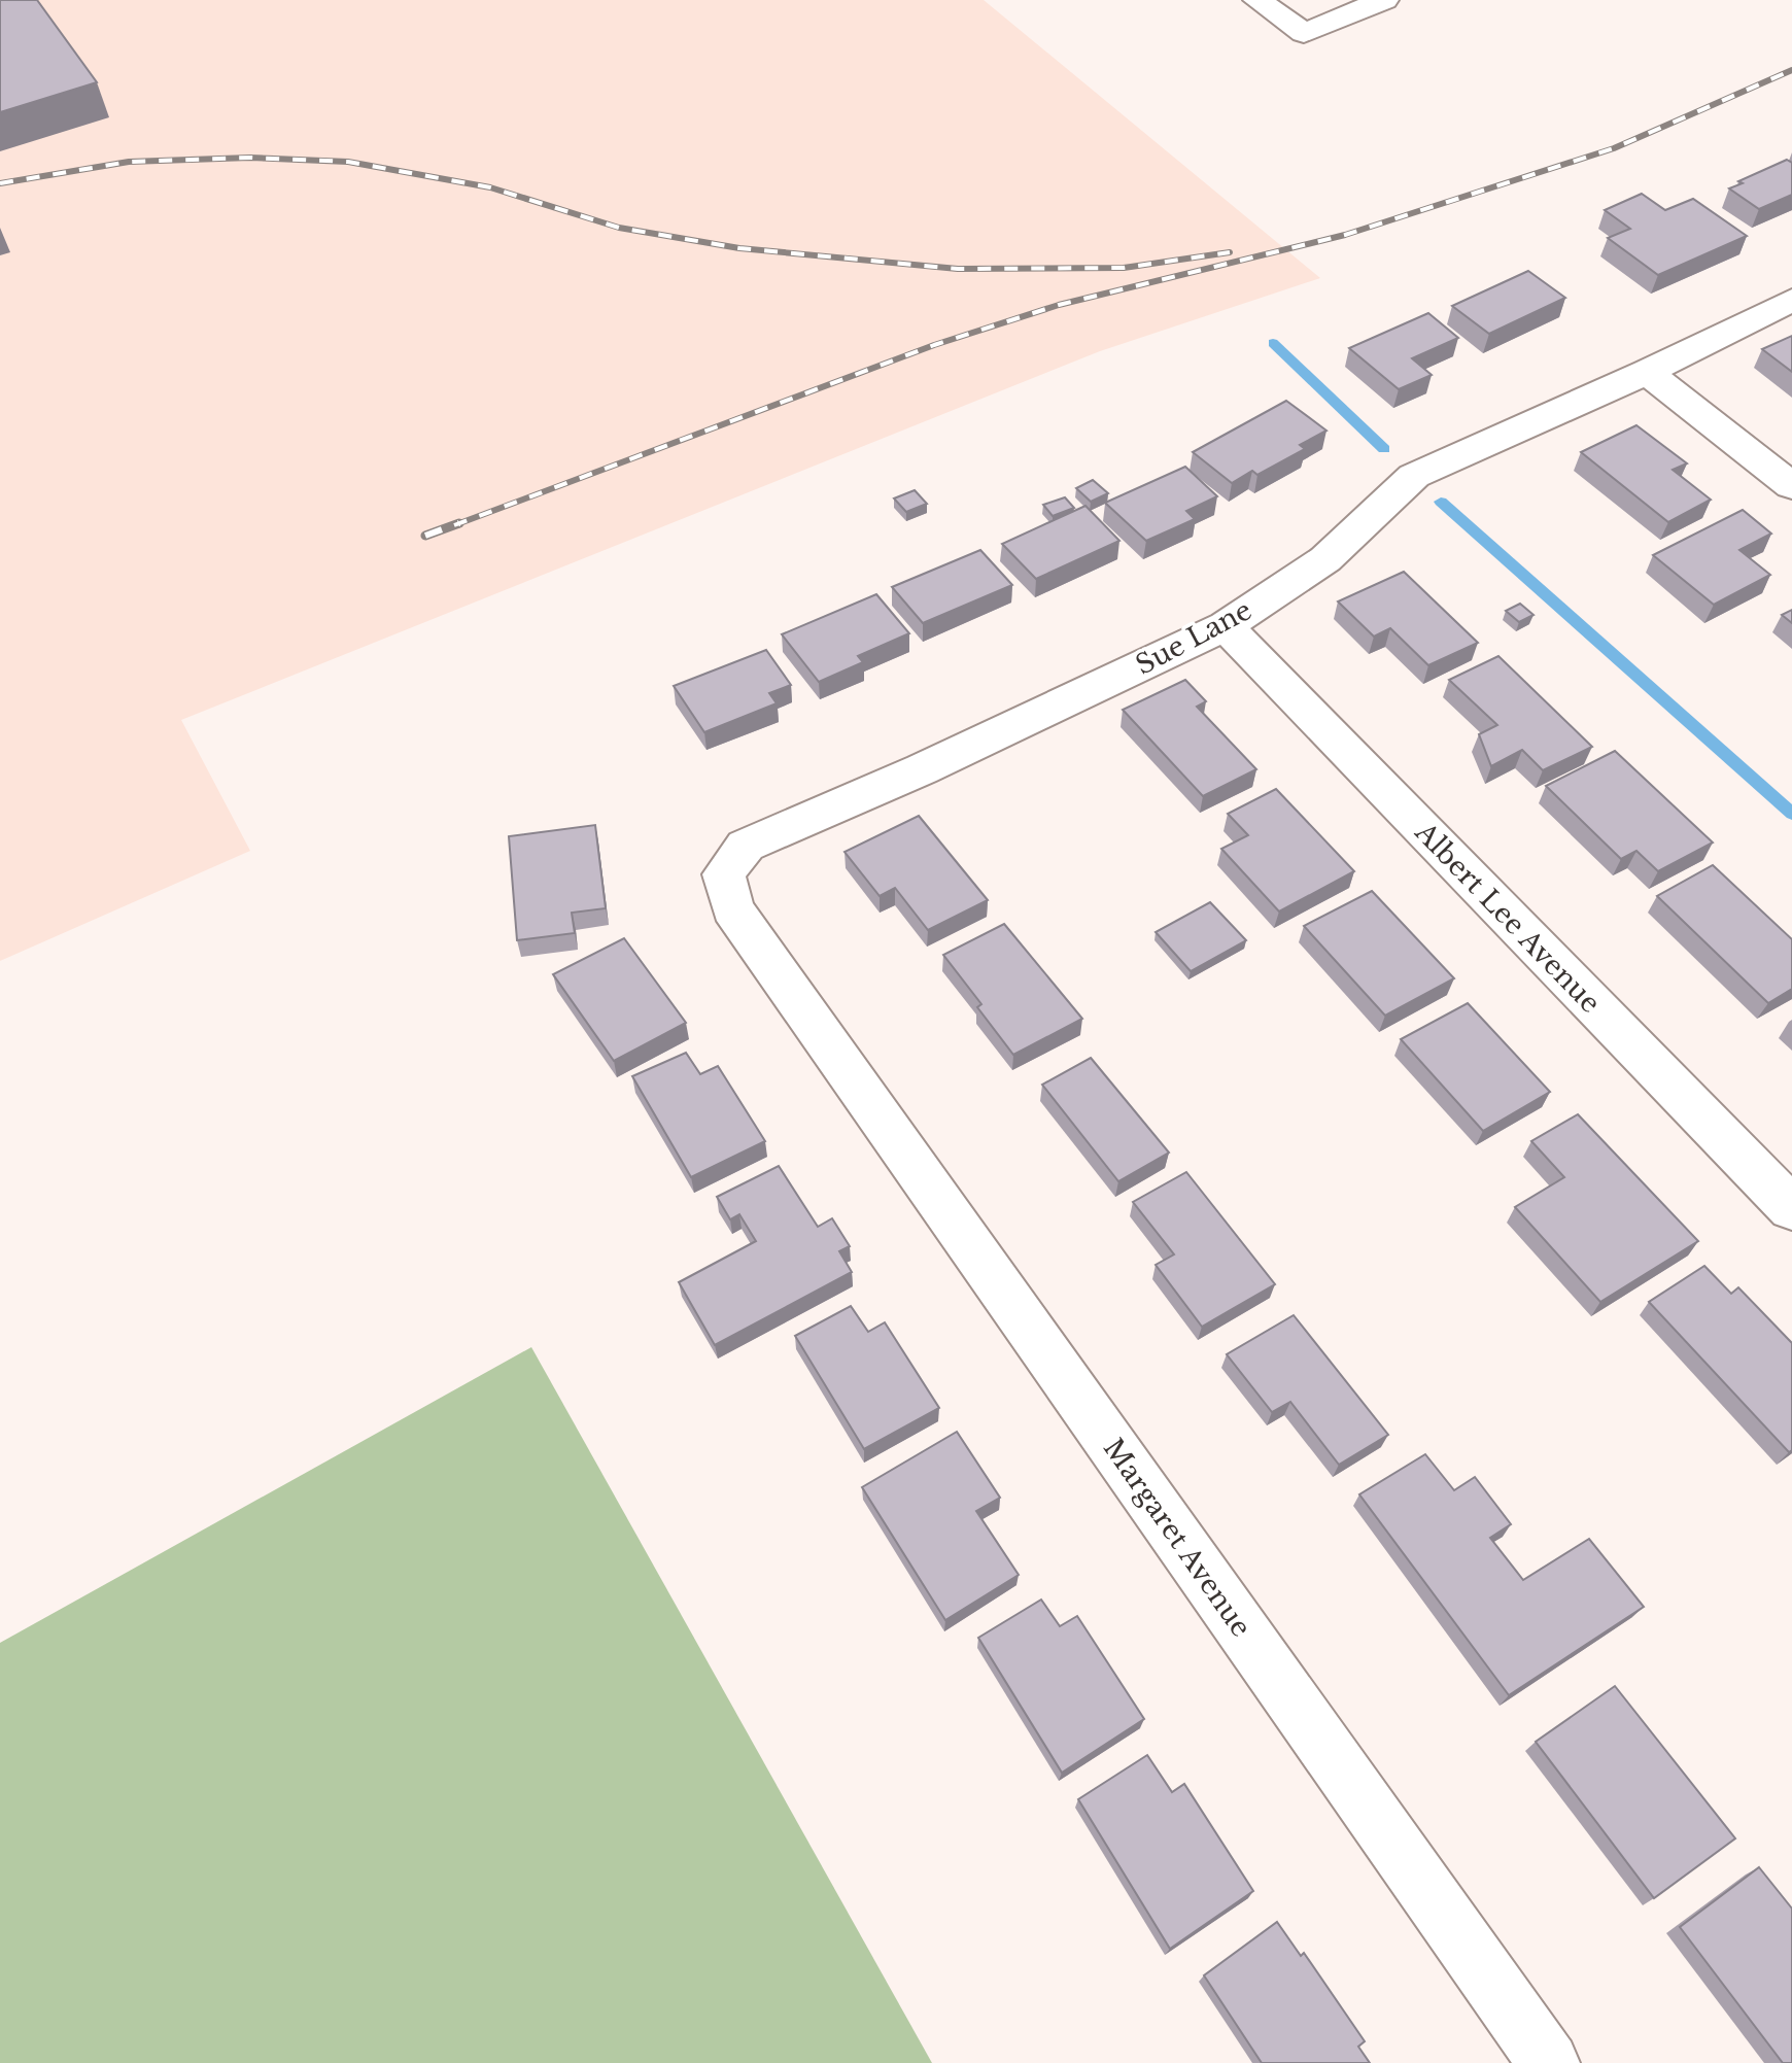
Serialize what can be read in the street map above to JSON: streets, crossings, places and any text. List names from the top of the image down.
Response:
{
  "streets": {
    "street": ["Sue Lane", "Albert Lee Avenue", "Margaret Avenue"]
  },
  "crossings": [
    ["Sue Lane", "Albert Lee Avenue"],
    ["Sue Lane", "Margaret Avenue"]
  ]
}
